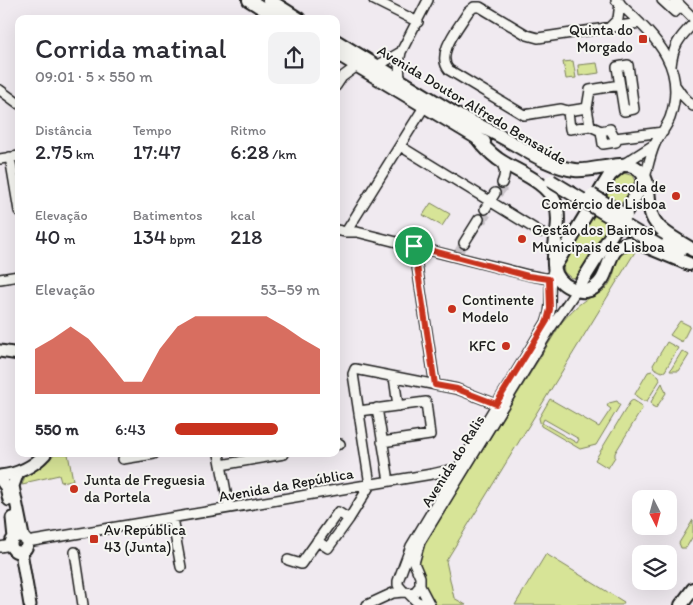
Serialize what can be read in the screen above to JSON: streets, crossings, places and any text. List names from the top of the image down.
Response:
{
  "streets": {
    "highway": ["Avenida Doutor Alfredo Bensaúde"],
    "street": ["Avenida do Ralis", "Avenida da República"]
  },
  "crossings": [
    ["Avenida do Ralis", "Avenida da República"]
  ],
  "places": {
    "transit": ["Quinta do Morgado", "Av República 43 (Junta)"],
    "other": [
      "Escola de Comércio de Lisboa",
      "Gestão dos Bairros Municipais de Lisboa",
      "Continente Modelo",
      "KFC",
      "Junta de Freguesia da Portela"
    ]
  },
  "north": "bottom",
  "page": {
    "heading": ["Corrida matinal", "09:01 · 5 × 550 m"],
    "stats": [
      ["Distância", "2.75 km"],
      ["Tempo", "17:47"],
      ["Ritmo", "6:28 /km"],
      ["Elevação", "40 m"],
      ["Batimentos", "134 bpm"],
      ["kcal", "218"]
    ],
    "chart": ["Elevação", "53–59 m"],
    "list": [
      {
        "name": "550 m",
        "note": "6:43"
      }
    ]
  }
}
